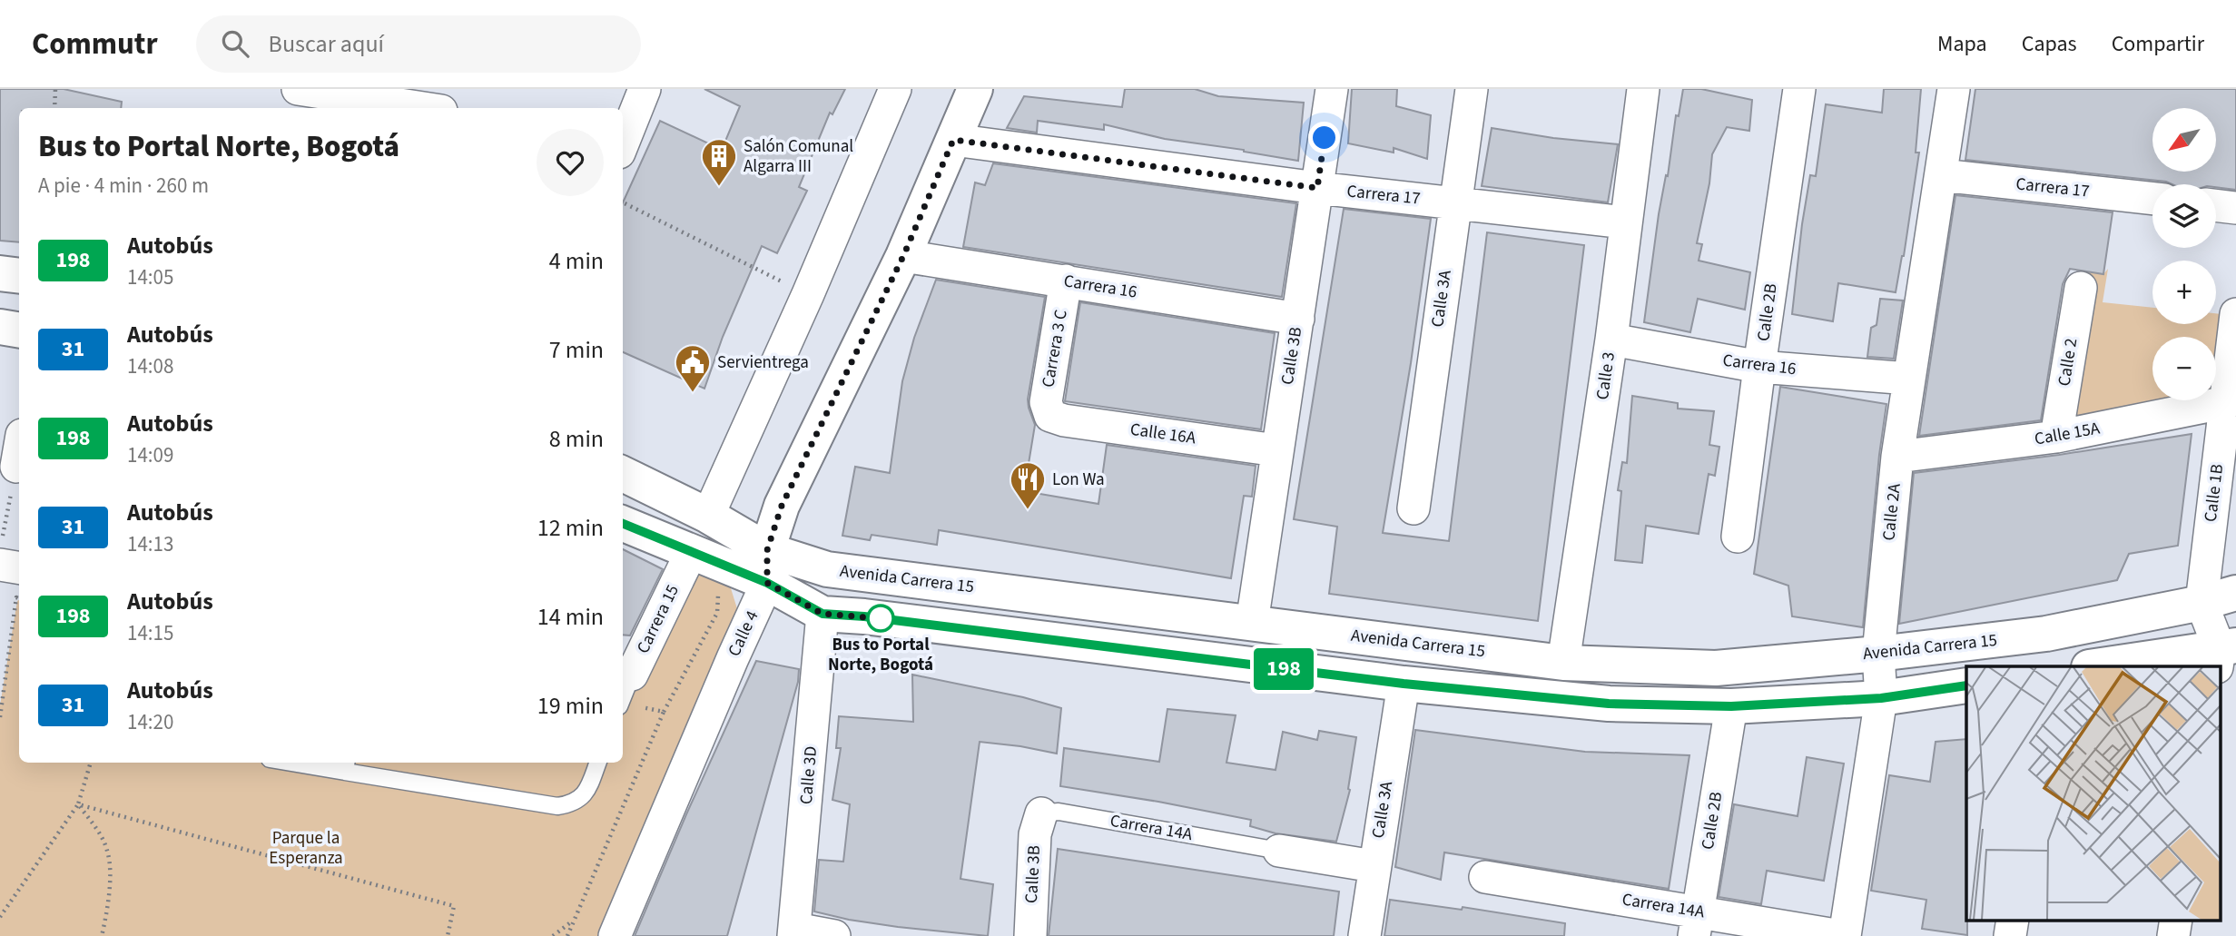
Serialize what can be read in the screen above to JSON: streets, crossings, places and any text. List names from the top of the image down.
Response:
{
  "streets": {
    "main road": ["Avenida Carrera 15", "Calle 4"],
    "street": [
      "Carrera 17",
      "Carrera 16",
      "Calle 3A",
      "Calle 2B",
      "Carrera 3 C",
      "Calle 3B",
      "Calle 2",
      "Calle 3",
      "Calle 16A",
      "Calle 15A",
      "Calle 1B",
      "Calle 2A",
      "Carrera 15",
      "Calle 3D",
      "Carrera 14A"
    ]
  },
  "crossings": [
    ["Carrera 17", "Calle 3A"],
    ["Carrera 17", "Calle 3B"],
    ["Carrera 17", "Calle 3"],
    ["Carrera 17", "Calle 2A"],
    ["Carrera 17", "Calle 4"],
    ["Carrera 16", "Calle 2B"],
    ["Carrera 16", "Carrera 3 C"],
    ["Carrera 16", "Calle 3B"],
    ["Carrera 16", "Calle 3"],
    ["Carrera 16", "Calle 2A"],
    ["Carrera 16", "Calle 4"],
    ["Calle 3A", "Avenida Carrera 15"],
    ["Calle 3A", "Carrera 14A"],
    ["Calle 2B", "Avenida Carrera 15"],
    ["Calle 2B", "Carrera 14A"],
    ["Carrera 3 C", "Calle 16A"],
    ["Calle 3B", "Calle 16A"],
    ["Calle 3B", "Avenida Carrera 15"],
    ["Calle 3B", "Carrera 14A"],
    ["Calle 2", "Calle 15A"],
    ["Calle 3", "Avenida Carrera 15"],
    ["Calle 15A", "Calle 1B"],
    ["Calle 15A", "Calle 2A"],
    ["Calle 1B", "Avenida Carrera 15"],
    ["Calle 2A", "Avenida Carrera 15"],
    ["Calle 2A", "Carrera 14A"],
    ["Avenida Carrera 15", "Carrera 15"],
    ["Avenida Carrera 15", "Calle 4"],
    ["Avenida Carrera 15", "Calle 3D"]
  ],
  "parks": ["Parque la Esperanza"],
  "places": {
    "building": ["Salón Comunal Algarra III"],
    "public building": ["Servientrega"],
    "restaurant": ["Lon Wa"],
    "other": ["Bus to Portal Norte, Bogotá"]
  },
  "lines": ["bus line 198"],
  "north": "bottom left",
  "page": {
    "header": "Commutr",
    "search": "Buscar aquí",
    "nav": ["Mapa", "Capas", "Compartir"],
    "on_map": "198",
    "map_buttons": ["+", "−"],
    "heading": ["Bus to Portal Norte, Bogotá", "A pie · 4 min · 260 m"],
    "list": [
      {
        "mark": "198",
        "name": "Autobús",
        "note": "14:05",
        "value": "4 min"
      },
      {
        "mark": "31",
        "name": "Autobús",
        "note": "14:08",
        "value": "7 min"
      },
      {
        "mark": "198",
        "name": "Autobús",
        "note": "14:09",
        "value": "8 min"
      },
      {
        "mark": "31",
        "name": "Autobús",
        "note": "14:13",
        "value": "12 min"
      },
      {
        "mark": "198",
        "name": "Autobús",
        "note": "14:15",
        "value": "14 min"
      },
      {
        "mark": "31",
        "name": "Autobús",
        "note": "14:20",
        "value": "19 min"
      }
    ]
  }
}
